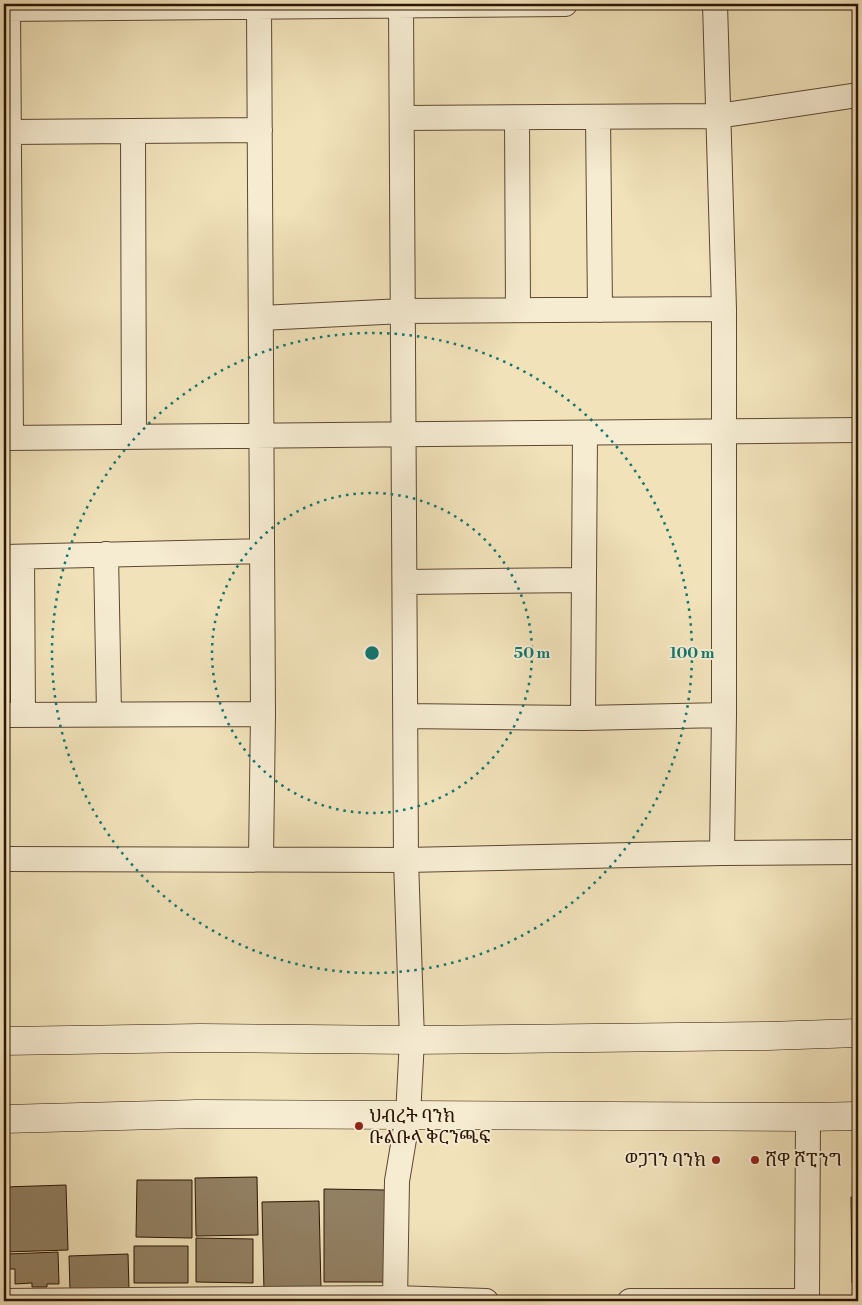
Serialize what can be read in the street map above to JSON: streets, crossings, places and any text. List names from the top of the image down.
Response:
{
  "places": ["ህብረት ባንክ ቡልቡላ ቅርንጫፍ", "ወጋገን ባንክ", "ሸዋ ሾፒንግ"],
  "rings": ["50 m", "100 m"]
}
